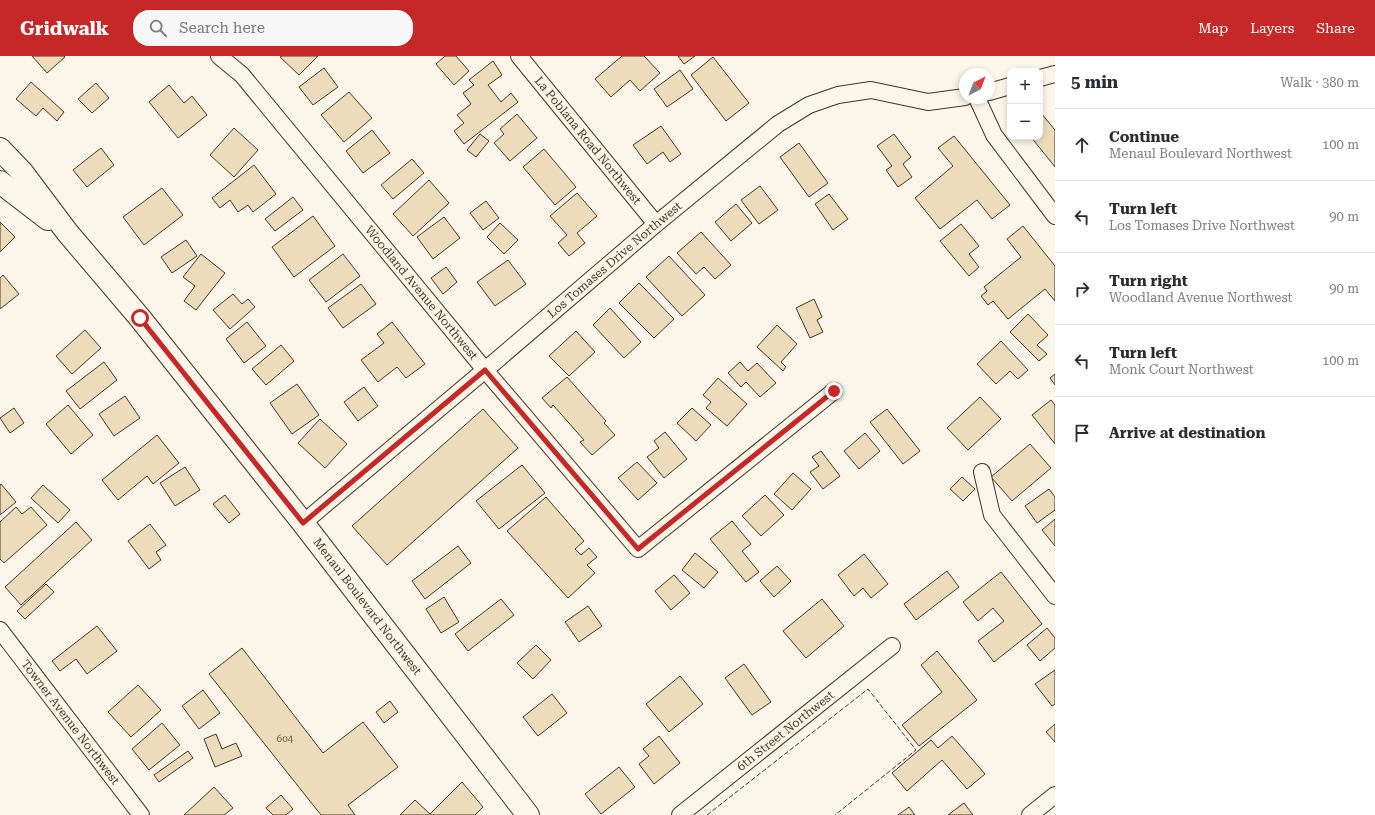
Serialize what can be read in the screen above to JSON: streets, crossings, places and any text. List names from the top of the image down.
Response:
{
  "streets": {
    "main road": ["Menaul Boulevard Northwest"],
    "street": [
      "La Poblana Road Northwest",
      "Los Tomases Drive Northwest",
      "Woodland Avenue Northwest",
      "Towner Avenue Northwest",
      "6th Street Northwest"
    ]
  },
  "crossings": [
    ["La Poblana Road Northwest", "Los Tomases Drive Northwest"],
    ["Los Tomases Drive Northwest", "Woodland Avenue Northwest"],
    ["Los Tomases Drive Northwest", "Menaul Boulevard Northwest"]
  ],
  "house_numbers": ["604"],
  "north": "top right",
  "page": {
    "header": "Gridwalk",
    "search": "Search here",
    "nav": ["Map", "Layers", "Share"],
    "heading": ["5 min", "Walk · 380 m"],
    "map_buttons": ["+", "−"],
    "list": [
      ["Continue", "Menaul Boulevard Northwest", "100 m"],
      ["Turn left", "Los Tomases Drive Northwest", "90 m"],
      ["Turn right", "Woodland Avenue Northwest", "90 m"],
      ["Turn left", "Monk Court Northwest", "100 m"],
      "Arrive at destination"
    ]
  }
}
